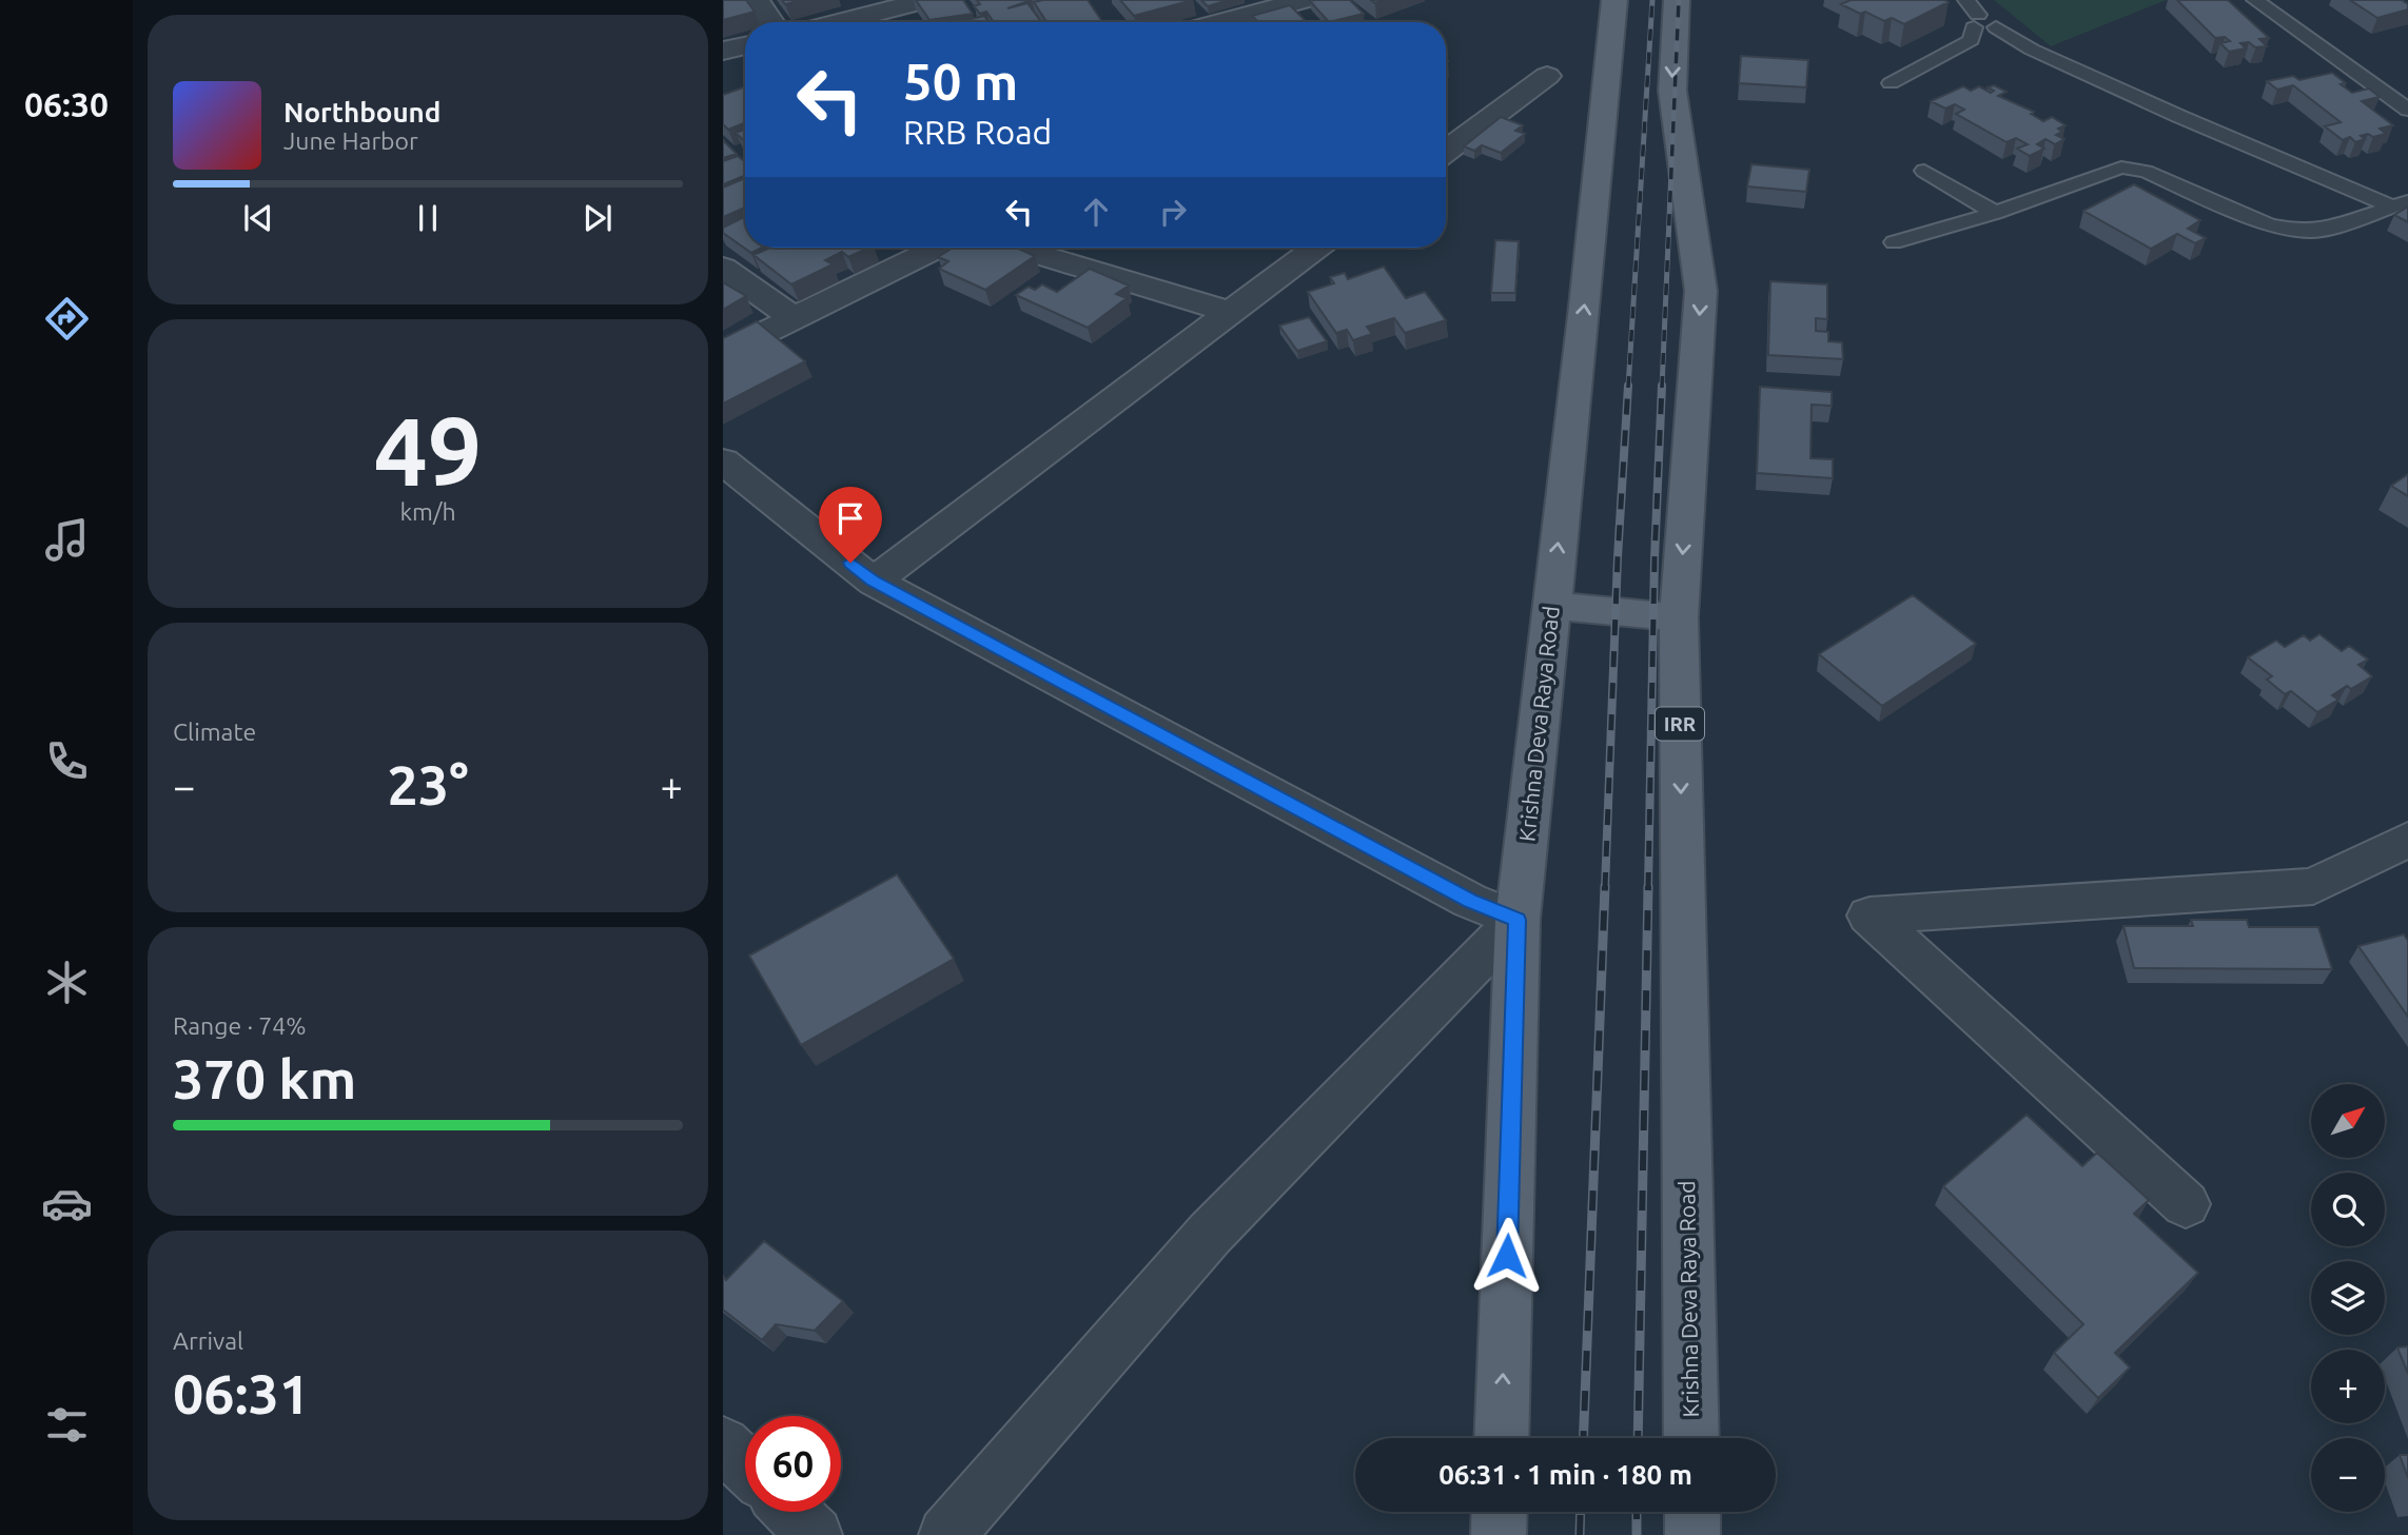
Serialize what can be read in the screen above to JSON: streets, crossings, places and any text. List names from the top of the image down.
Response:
{
  "streets": {
    "main road": ["Krishna Deva Raya Road", "IRR"]
  },
  "north": "top right",
  "page": {
    "tabs": "06:30",
    "turn": ["50 m", "RRB Road"],
    "song": ["Northbound", "June Harbor"],
    "tile": [
      ["49", "km/h"],
      "Climate",
      ["Range · 74%", "370 km"],
      ["Arrival", "06:31"]
    ],
    "heat": ["−", "23°", "+"],
    "map_buttons": ["+", "−"],
    "limit": "60",
    "trip": "06:31 · 1 min · 180 m"
  }
}
